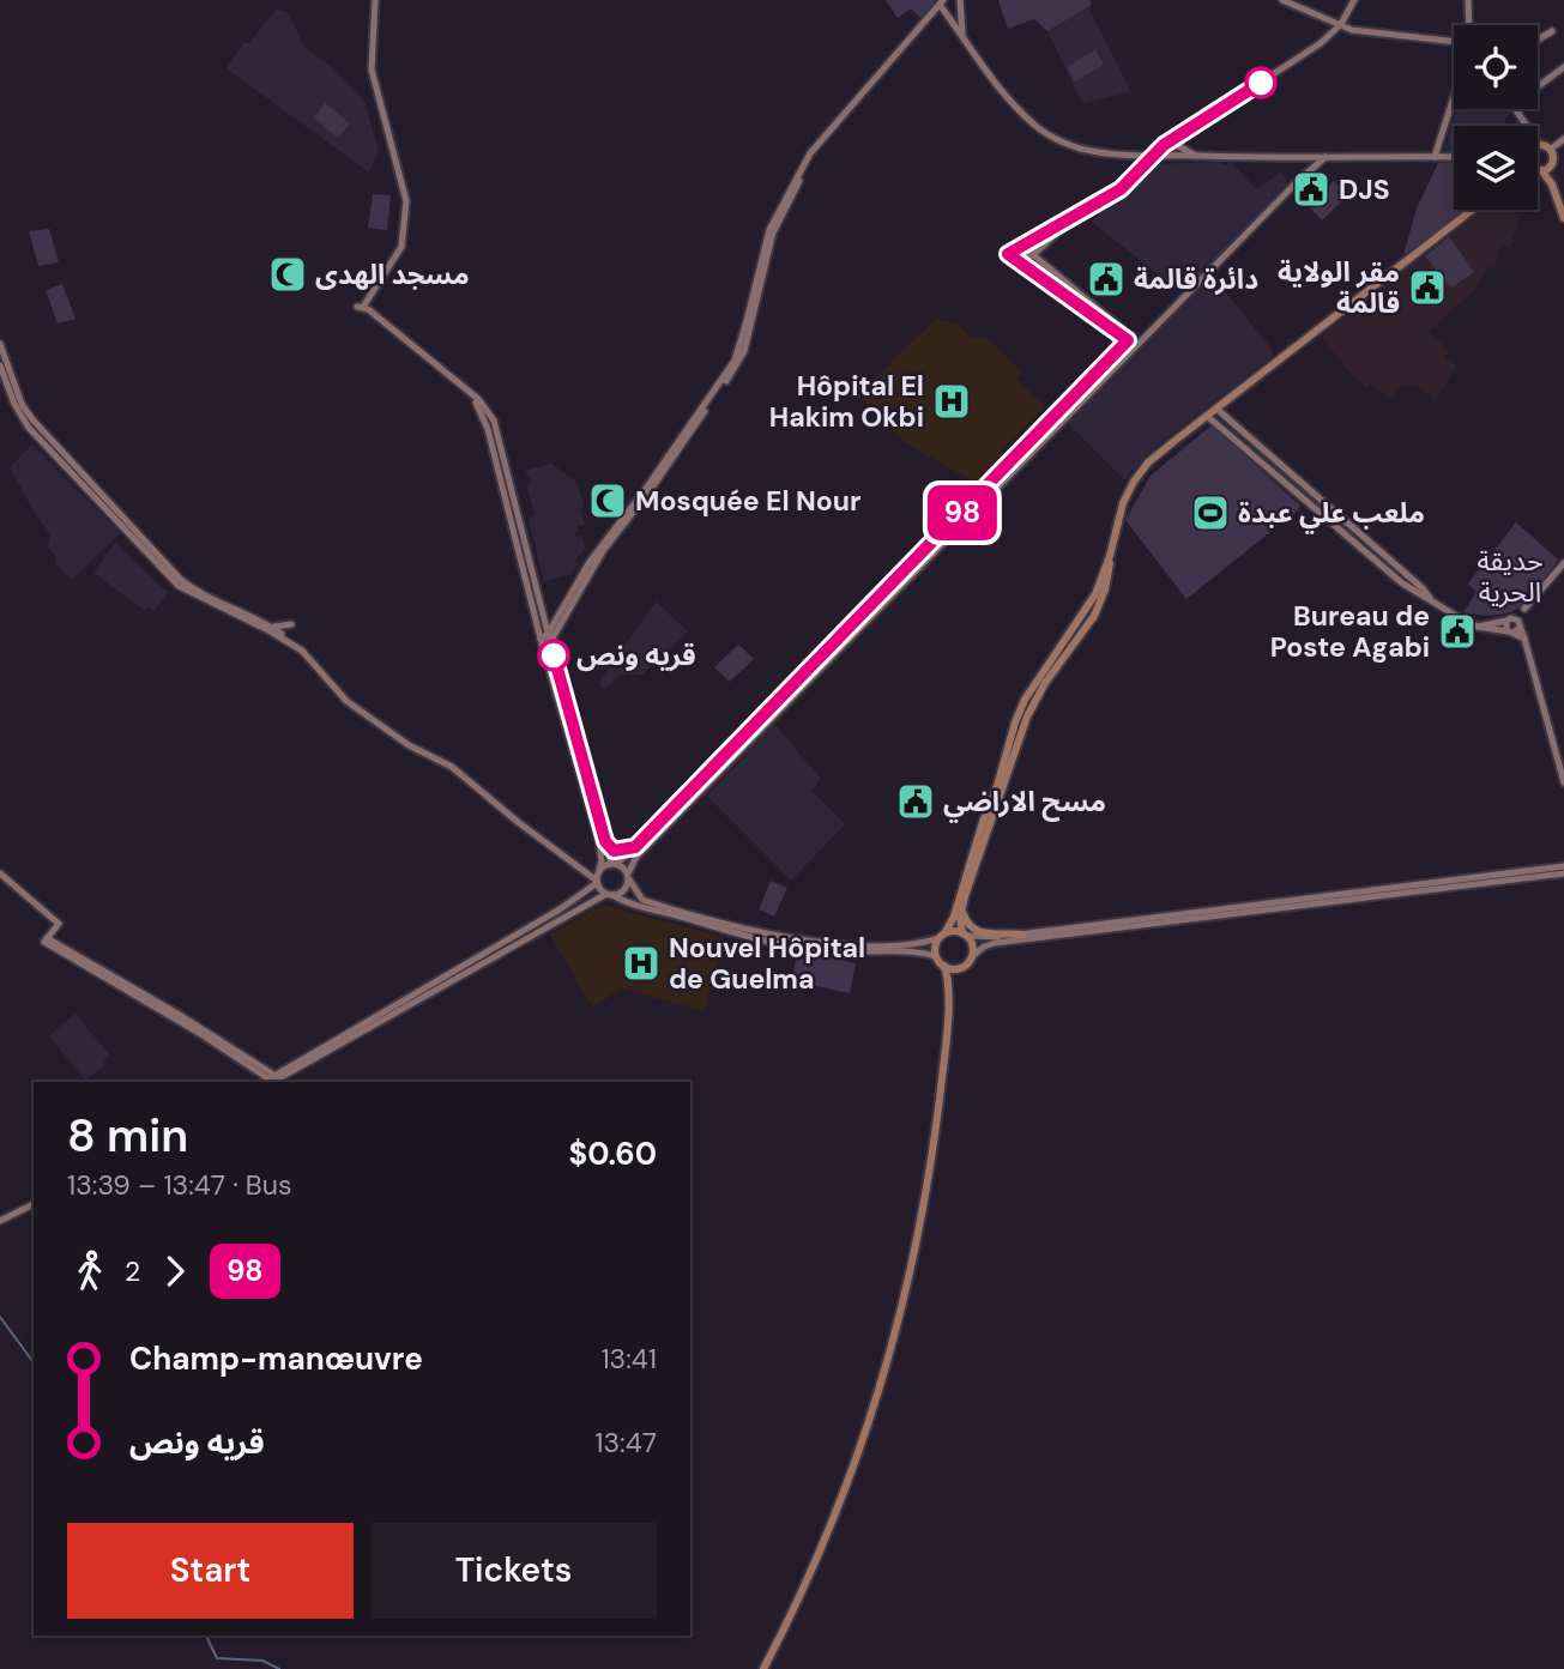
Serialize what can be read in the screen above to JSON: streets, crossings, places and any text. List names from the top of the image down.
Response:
{
  "parks": ["حديقة الحرية"],
  "places": {
    "public building": [
      "DJS",
      "دائرة قالمة",
      "مقر الولاية قالمة",
      "Bureau de Poste Agabi",
      "مسح الاراضي"
    ],
    "mosque": ["مسجد الهدى", "Mosquée El Nour"],
    "hospital": ["Hôpital El Hakim Okbi", "Nouvel Hôpital de Guelma"],
    "sports": ["ملعب علي عبدة"],
    "other": ["قريه ونص"]
  },
  "lines": ["bus line 98"],
  "page": {
    "on_map": "98",
    "heading": ["8 min", "13:39 – 13:47 · Bus", "$0.60"],
    "legs": ["2", "98"],
    "list": [
      {
        "name": "Champ-manœuvre",
        "value": "13:41"
      },
      {
        "name": "قريه ونص",
        "value": "13:47"
      }
    ],
    "buttons": ["Start", "Tickets"]
  }
}
